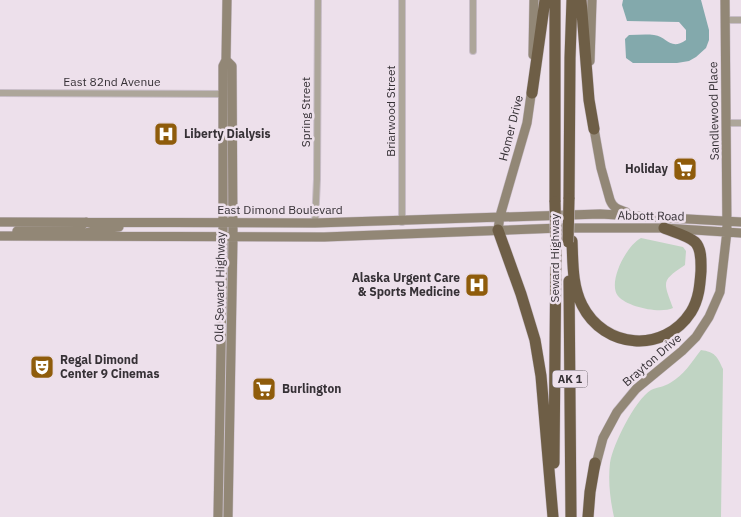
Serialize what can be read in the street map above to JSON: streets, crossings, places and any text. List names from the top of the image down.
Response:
{
  "streets": {
    "highway": ["Seward Highway", "AK 1"],
    "main road": [
      "Sandlewood Place",
      "Homer Drive",
      "East Dimond Boulevard",
      "Abbott Road",
      "Old Seward Highway",
      "Brayton Drive"
    ],
    "street": ["East 82nd Avenue", "Briarwood Street", "Spring Street"]
  },
  "crossings": [
    ["East 82nd Avenue", "Old Seward Highway"],
    ["Briarwood Street", "East Dimond Boulevard"],
    ["Sandlewood Place", "Abbott Road"],
    ["Sandlewood Place", "Brayton Drive"],
    ["Spring Street", "East Dimond Boulevard"],
    ["Homer Drive", "East Dimond Boulevard"],
    ["Homer Drive", "Abbott Road"],
    ["East Dimond Boulevard", "Abbott Road"],
    ["East Dimond Boulevard", "Old Seward Highway"],
    ["Abbott Road", "Brayton Drive"]
  ],
  "places": {
    "hospital": ["Liberty Dialysis", "Alaska Urgent Care & Sports Medicine"],
    "supermarket": ["Holiday", "Burlington"],
    "theatre": ["Regal Dimond Center 9 Cinemas"]
  }
}
